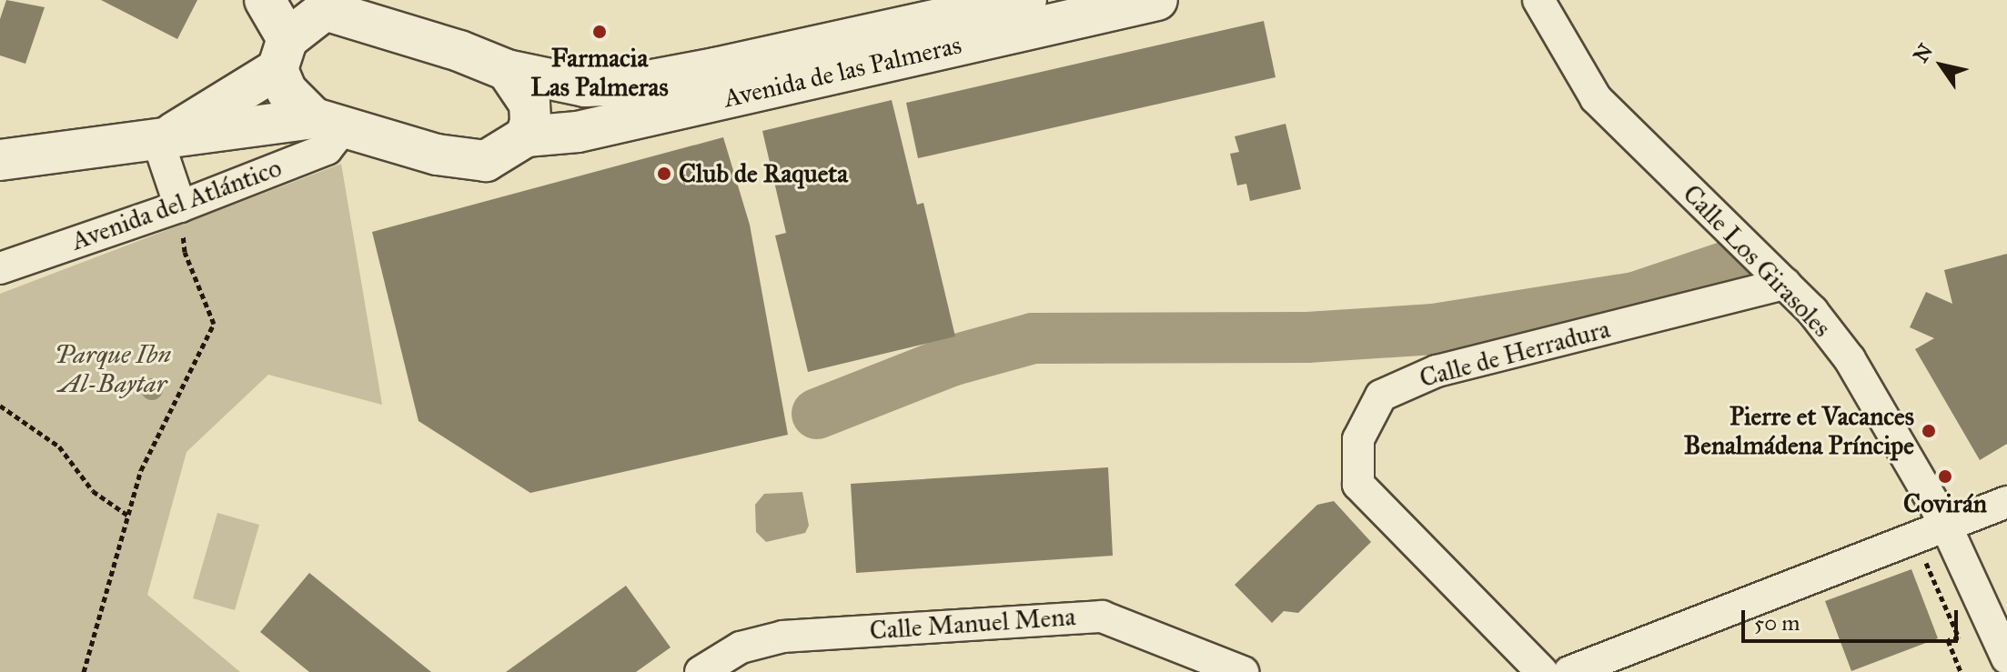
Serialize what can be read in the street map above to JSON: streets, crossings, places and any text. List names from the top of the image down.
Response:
{
  "streets": {
    "street": [
      "Avenida de las Palmeras",
      "Avenida del Atlántico",
      "Calle Los Girasoles",
      "Calle de Herradura",
      "Calle Manuel Mena"
    ]
  },
  "crossings": [
    ["Calle Los Girasoles", "Calle de Herradura"]
  ],
  "parks": ["Parque Ibn Al-Baytar"],
  "places": [
    "Farmacia Las Palmeras",
    "Club de Raqueta",
    "Pierre et Vacances Benalmádena Príncipe",
    "Covirán"
  ],
  "scale_bar": "50 m",
  "north": "top left"
}
